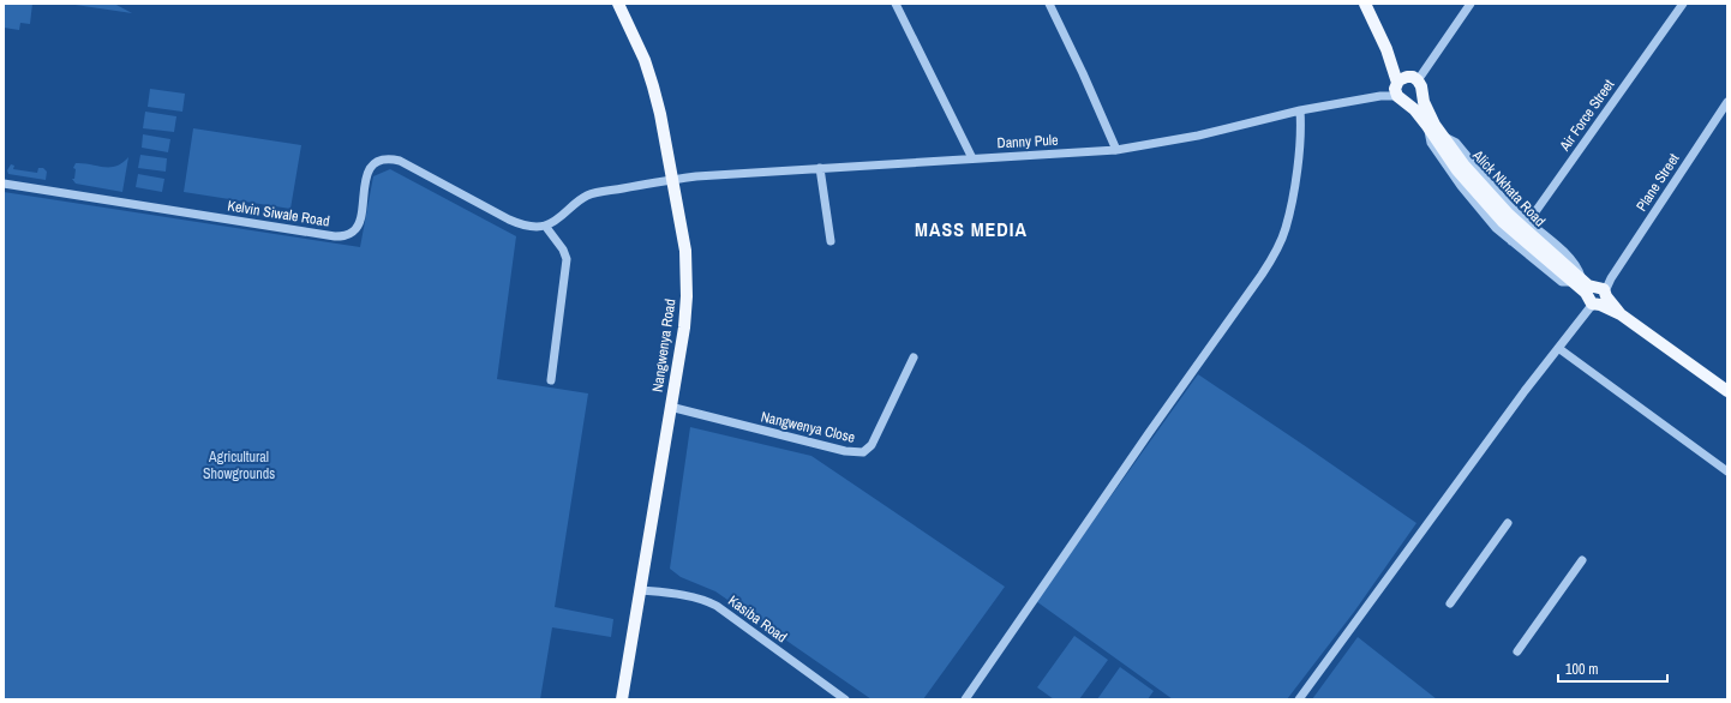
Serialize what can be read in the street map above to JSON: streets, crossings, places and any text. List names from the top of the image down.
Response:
{
  "streets": {
    "main road": ["Alick Nkhata Road", "Nangwenya Road"],
    "street": [
      "Air Force Street",
      "Danny Pule",
      "Plane Street",
      "Kelvin Siwale Road",
      "Nangwenya Close",
      "Kasiba Road"
    ]
  },
  "crossings": [
    ["Air Force Street", "Alick Nkhata Road"],
    ["Danny Pule", "Alick Nkhata Road"],
    ["Danny Pule", "Nangwenya Road"],
    ["Plane Street", "Alick Nkhata Road"],
    ["Nangwenya Road", "Nangwenya Close"],
    ["Nangwenya Road", "Kasiba Road"]
  ],
  "districts": ["MASS MEDIA"],
  "parks": ["Agricultural Showgrounds"],
  "scale_bar": "100 m"
}
